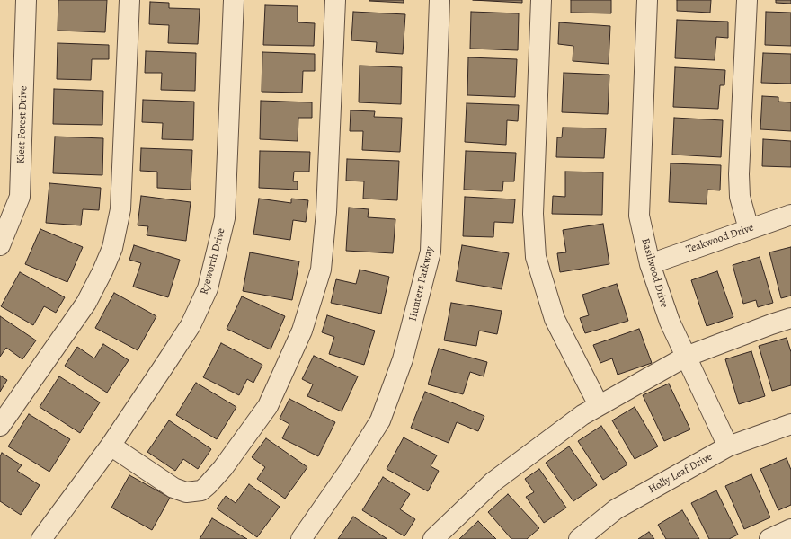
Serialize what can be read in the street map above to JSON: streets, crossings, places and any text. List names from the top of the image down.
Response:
{
  "streets": {
    "street": [
      "Kiest Forest Drive",
      "Teakwood Drive",
      "Ryeworth Drive",
      "Basilwood Drive",
      "Hunters Parkway",
      "Holly Leaf Drive"
    ]
  },
  "crossings": [
    ["Teakwood Drive", "Basilwood Drive"],
    ["Basilwood Drive", "Holly Leaf Drive"]
  ]
}
